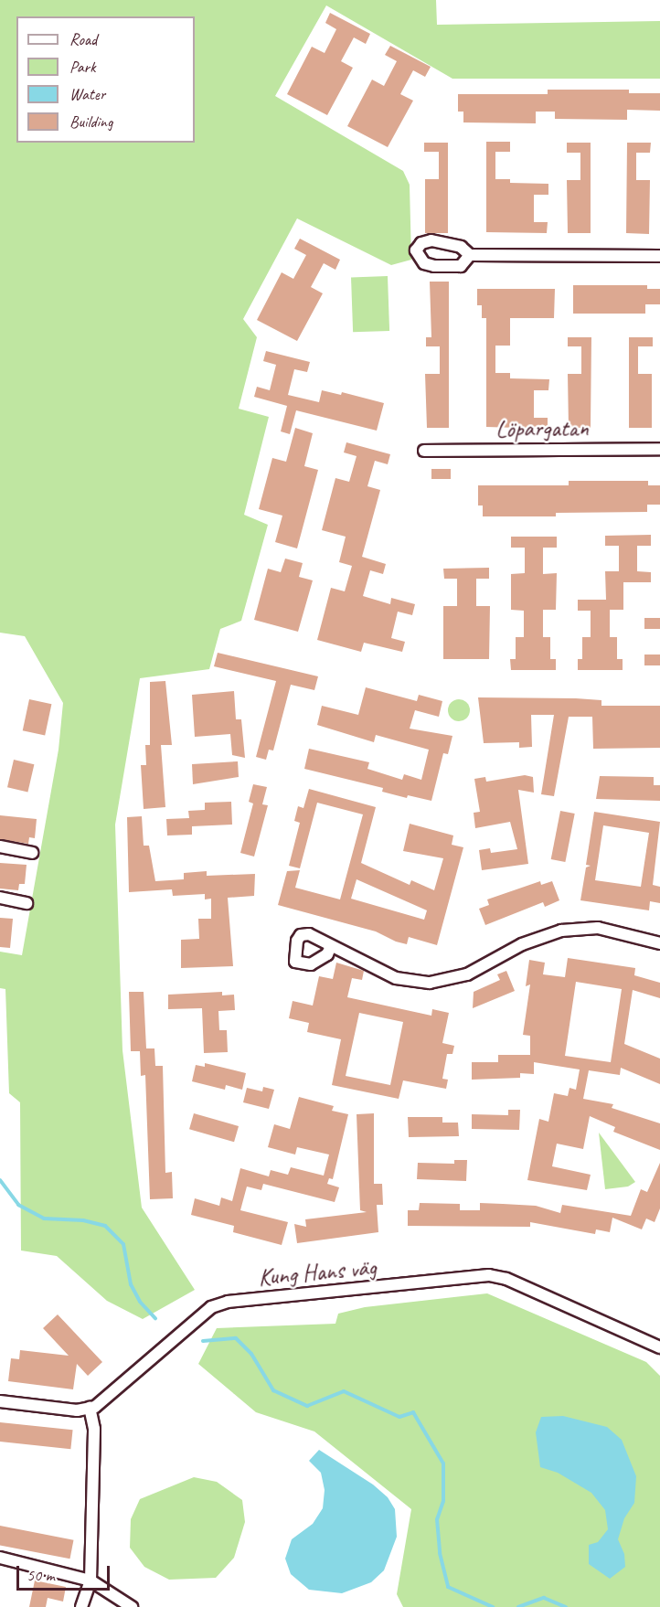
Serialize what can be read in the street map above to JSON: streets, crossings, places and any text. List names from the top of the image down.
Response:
{
  "streets": {
    "street": ["Löpargatan", "Kung Hans väg"]
  },
  "legend": [
    "Road",
    "Park",
    "Water",
    "Building"
  ],
  "scale_bar": "50 m"
}
